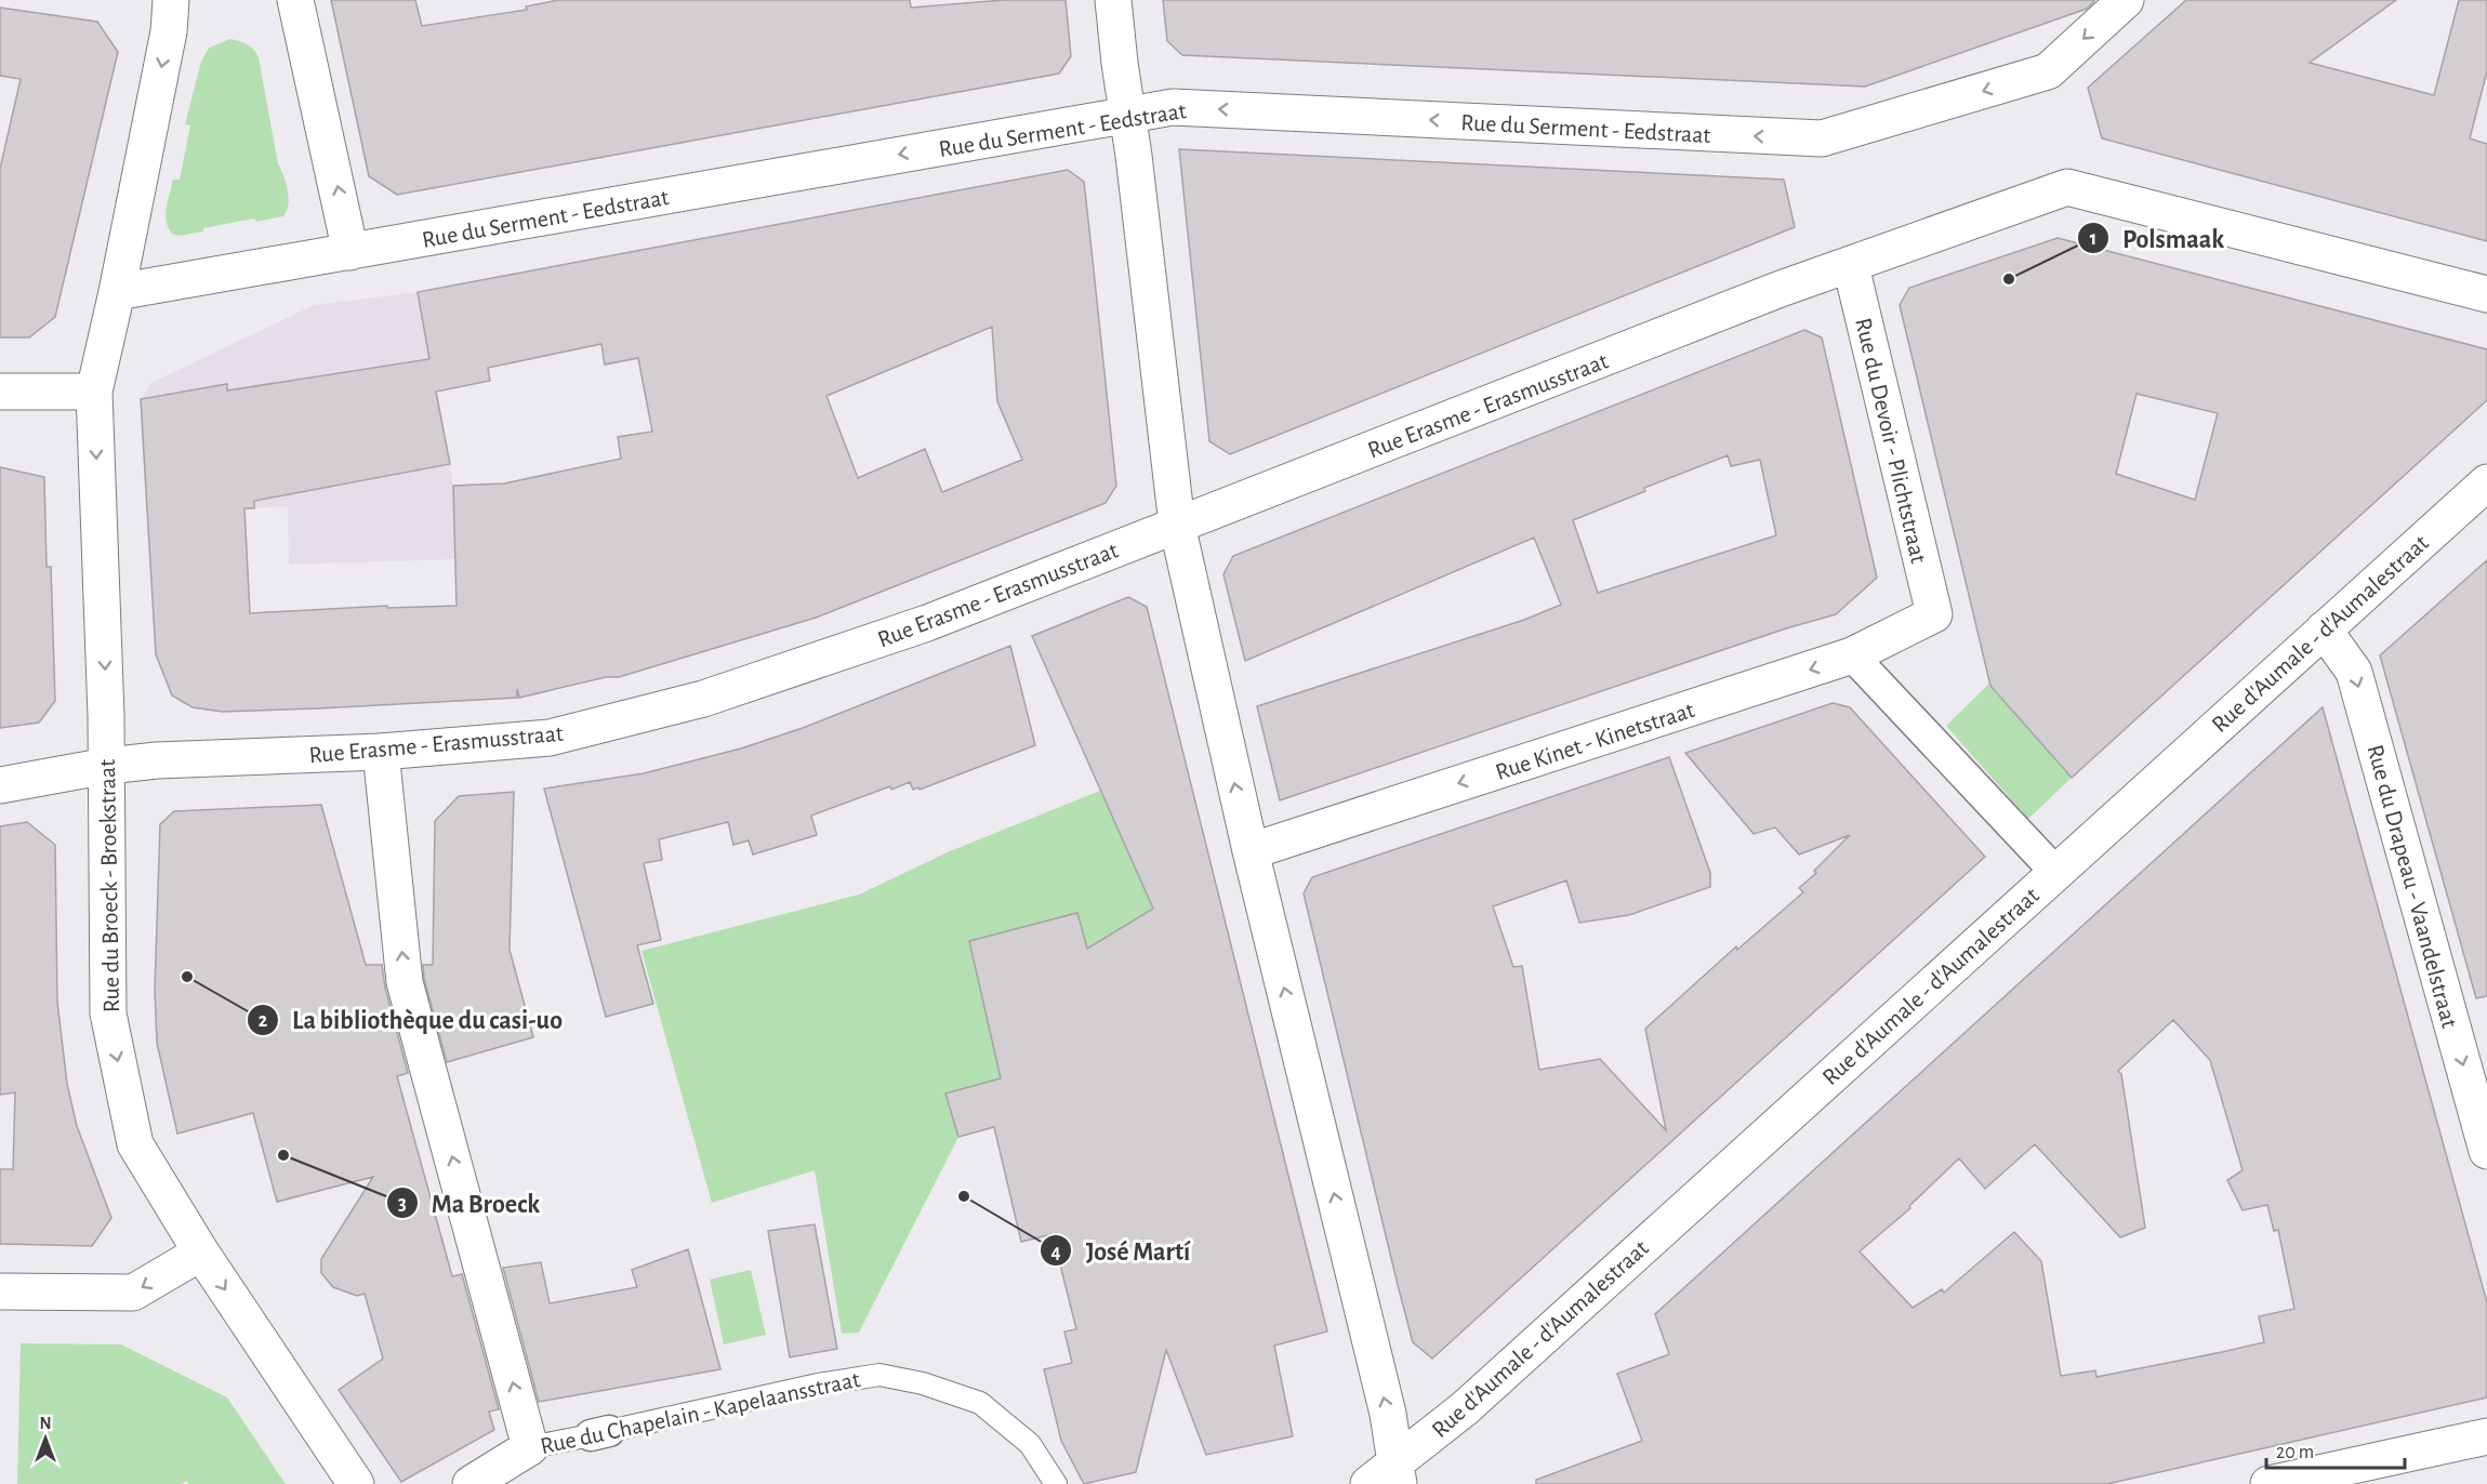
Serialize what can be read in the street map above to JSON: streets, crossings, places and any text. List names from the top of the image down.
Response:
{
  "streets": {
    "street": [
      "Rue du Serment - Eedstraat",
      "Rue Erasme - Erasmusstraat",
      "Rue du Devoir - Plichtstraat",
      "Rue d'Aumale - d'Aumalestraat",
      "Rue Kinet - Kinetstraat",
      "Rue du Broeck - Broekstraat",
      "Rue du Drapeau - Vaandelstraat",
      "Rue du Chapelain - Kapelaansstraat"
    ]
  },
  "crossings": [
    ["Rue du Serment - Eedstraat", "Rue du Broeck - Broekstraat"],
    ["Rue Erasme - Erasmusstraat", "Rue du Devoir - Plichtstraat"],
    ["Rue Erasme - Erasmusstraat", "Rue du Broeck - Broekstraat"],
    ["Rue du Devoir - Plichtstraat", "Rue Kinet - Kinetstraat"],
    ["Rue d'Aumale - d'Aumalestraat", "Rue du Drapeau - Vaandelstraat"]
  ],
  "one_way": ["Rue du Serment - Eedstraat", "Rue Kinet - Kinetstraat", "Rue du Drapeau - Vaandelstraat"],
  "places": [
    "Polsmaak",
    "La bibliothèque du casi-uo",
    "Ma Broeck",
    "José Martí"
  ],
  "scale_bar": "20 m",
  "north": "top"
}
